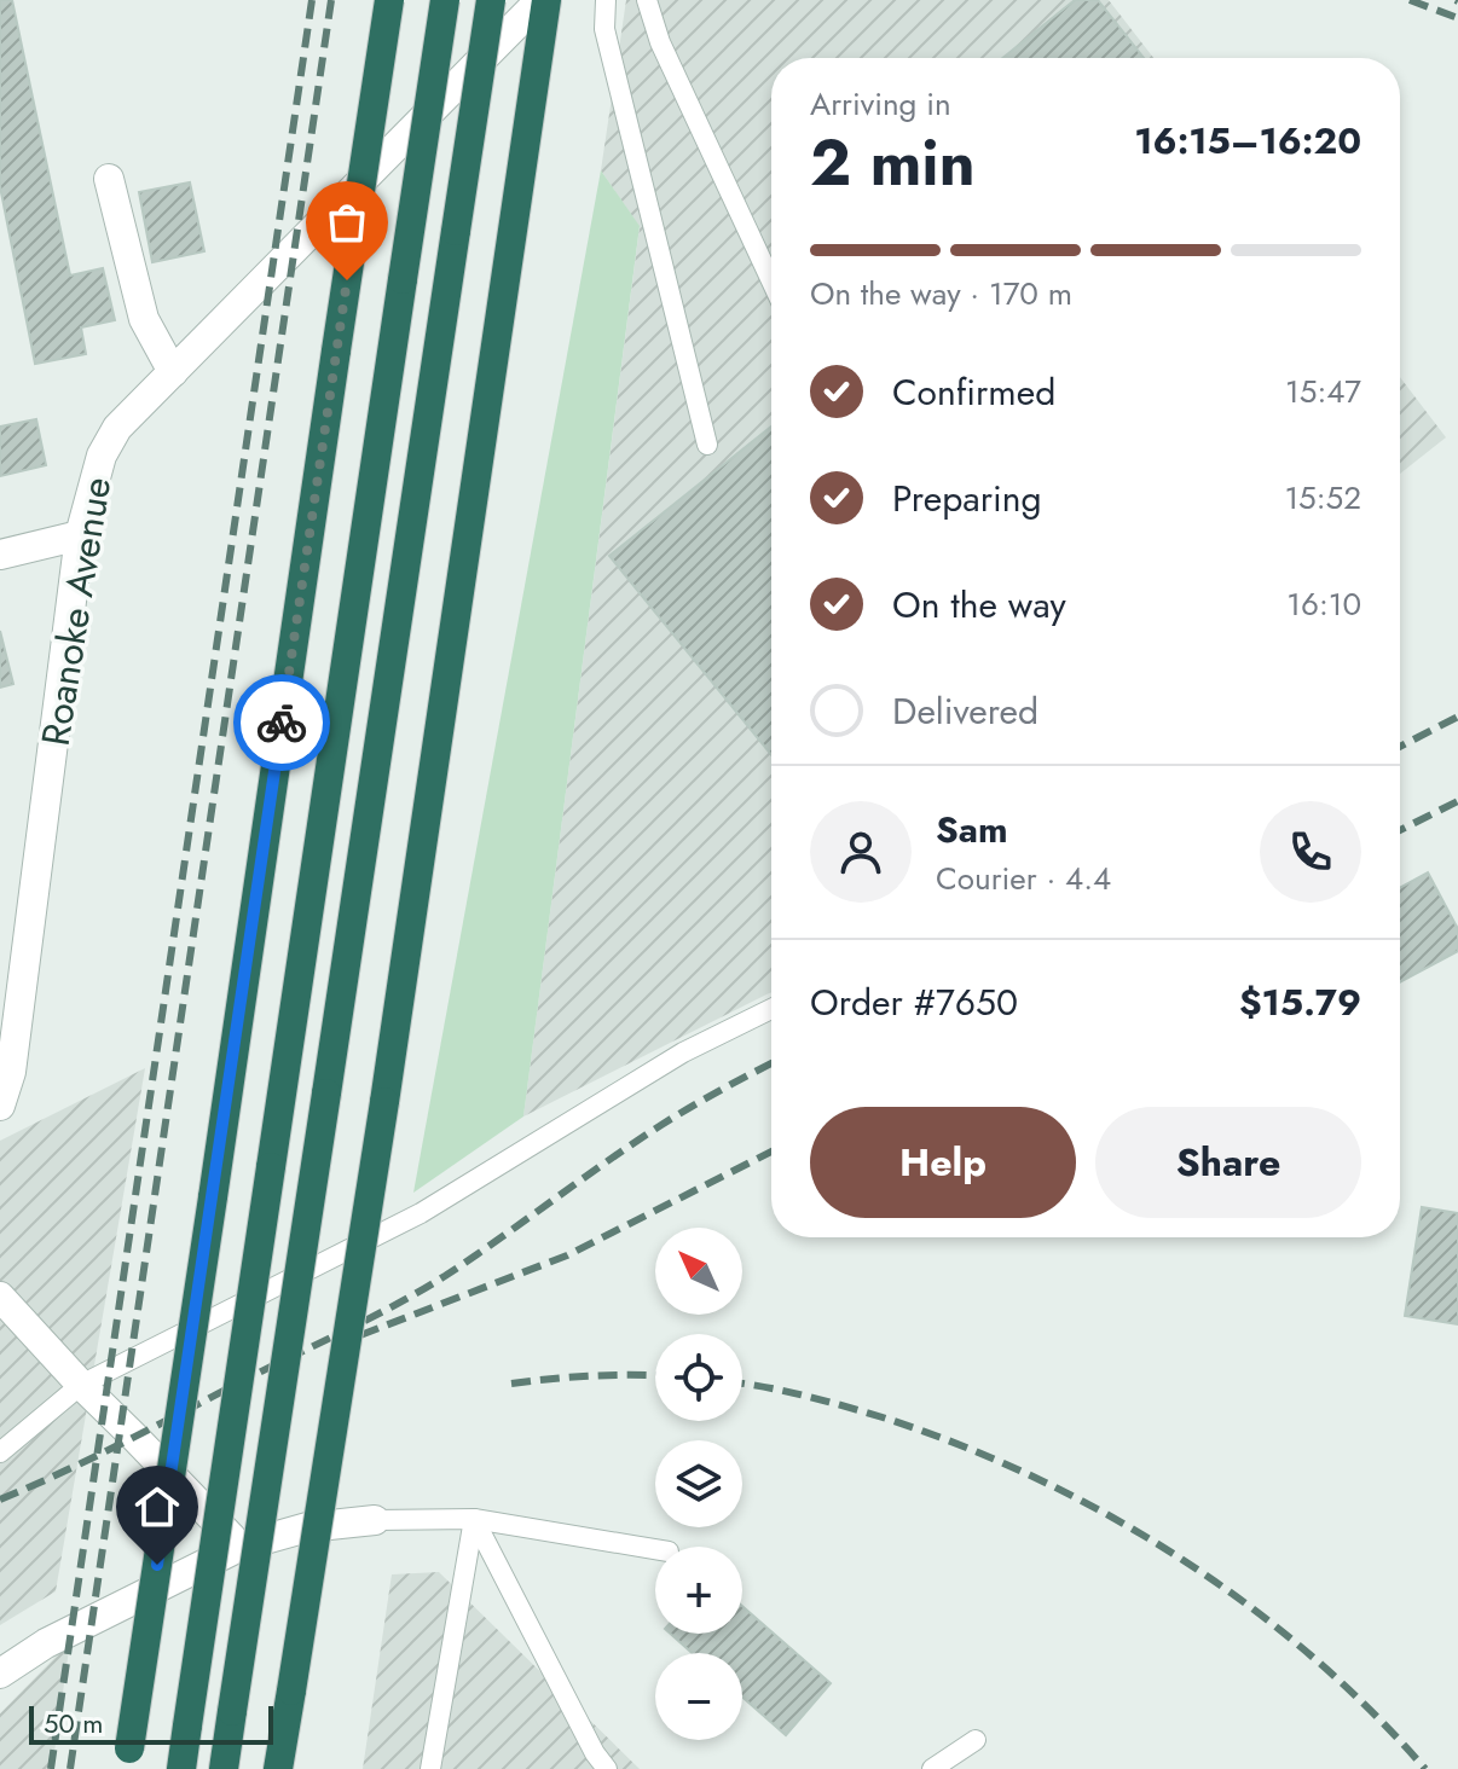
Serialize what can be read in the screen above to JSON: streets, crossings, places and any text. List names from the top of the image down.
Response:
{
  "streets": {
    "street": ["Roanoke Avenue"]
  },
  "scale_bar": "50 m",
  "north": "top left",
  "page": {
    "heading": ["2 min", "Arriving in", "16:15–16:20"],
    "panel": [
      "Sam",
      "Courier · 4.4",
      "Order #7650",
      "$15.79"
    ],
    "bar": "On the way · 170 m",
    "list": [
      ["Confirmed", "15:47"],
      ["Preparing", "15:52"],
      ["On the way", "16:10"],
      "Delivered"
    ],
    "buttons": ["Help", "Share"],
    "map_buttons": ["+", "−"],
    "scale": "50 m"
  }
}
